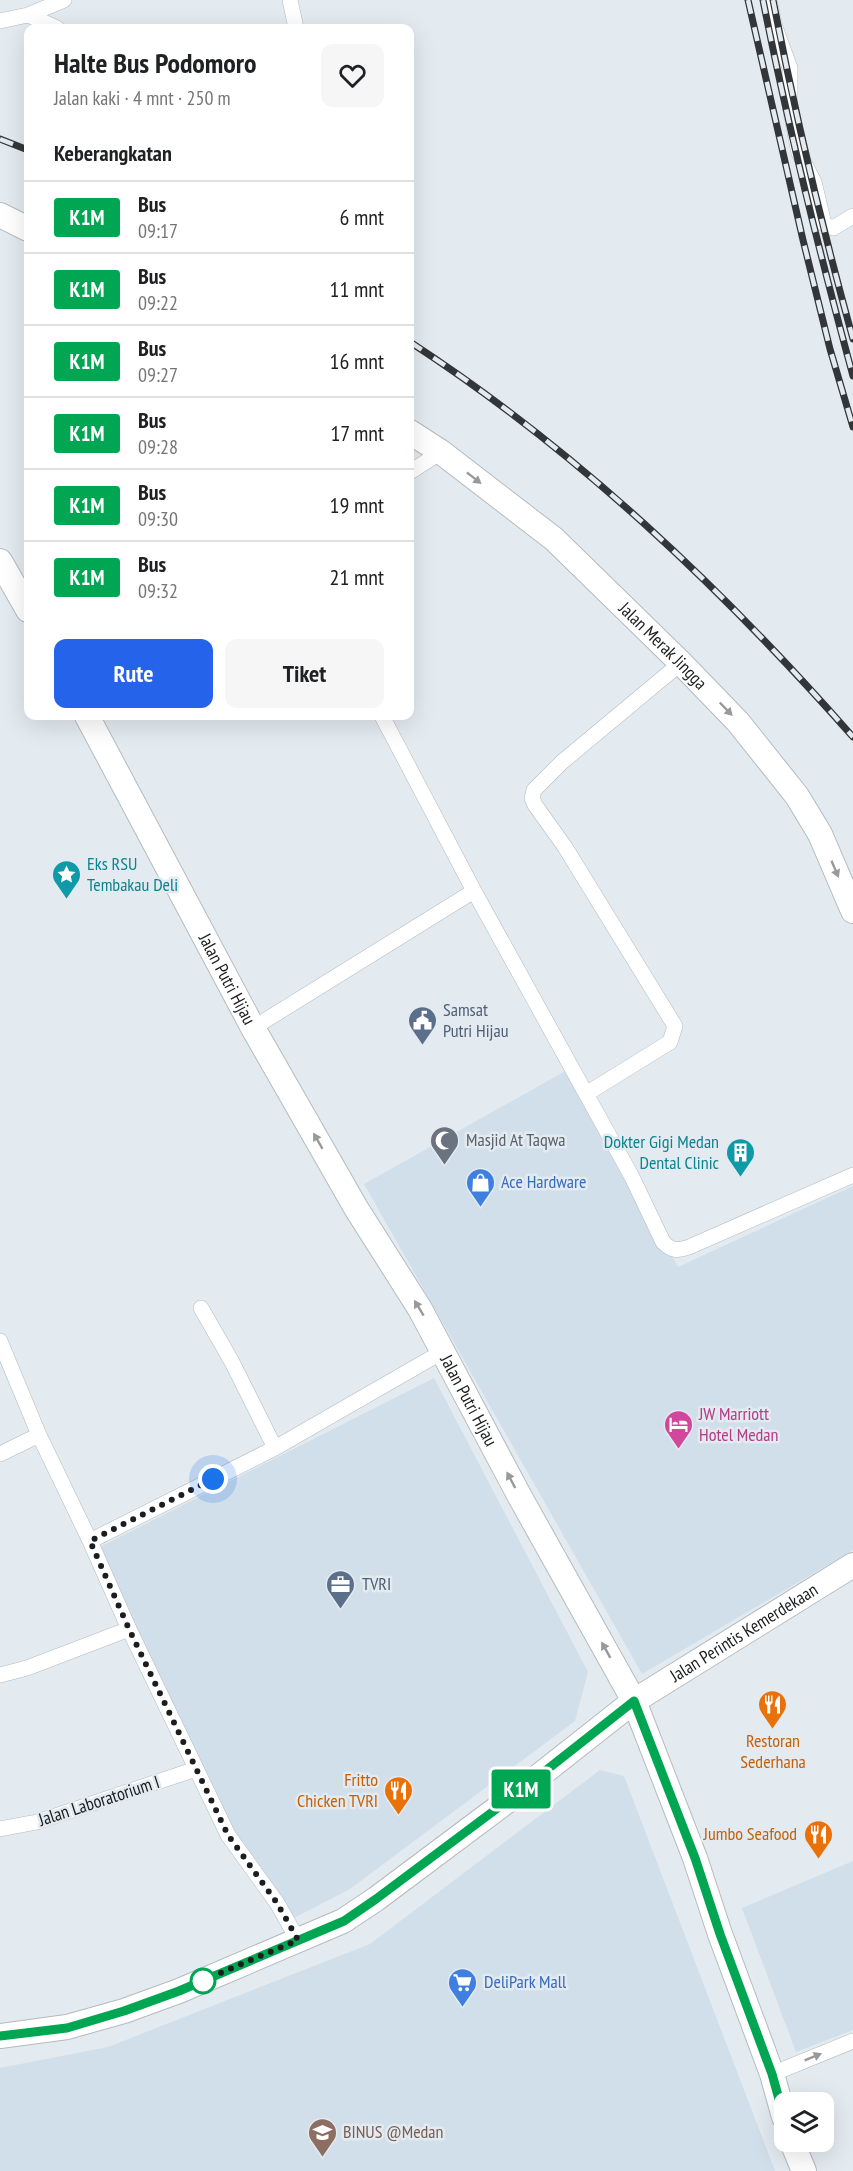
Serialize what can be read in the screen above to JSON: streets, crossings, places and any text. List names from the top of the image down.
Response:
{
  "streets": {
    "main road": ["Jalan Merak Jingga", "Jalan Putri Hijau", "Jalan Perintis Kemerdekaan"],
    "street": ["Jalan Laboratorium I"]
  },
  "crossings": [
    ["Jalan Putri Hijau", "Jalan Perintis Kemerdekaan"]
  ],
  "one_way": ["Jalan Merak Jingga", "Jalan Putri Hijau"],
  "places": {
    "place": ["Eks RSU Tembakau Deli"],
    "public building": ["Samsat Putri Hijau"],
    "mosque": ["Masjid At Taqwa"],
    "building": ["Dokter Gigi Medan Dental Clinic"],
    "shop": ["Ace Hardware"],
    "hotel": ["JW Marriott Hotel Medan"],
    "office": ["TVRI"],
    "restaurant": ["Restoran Sederhana", "Fritto Chicken TVRI", "Jumbo Seafood"],
    "supermarket": ["DeliPark Mall"],
    "school or university": ["BINUS @Medan"]
  },
  "lines": ["bus line K1M"],
  "page": {
    "on_map": "K1M",
    "heading": [
      ["Halte Bus Podomoro", "Jalan kaki · 4 mnt · 250 m"],
      "Keberangkatan"
    ],
    "list": [
      {
        "mark": "K1M",
        "name": "Bus",
        "note": "09:17",
        "value": "6 mnt"
      },
      {
        "mark": "K1M",
        "name": "Bus",
        "note": "09:22",
        "value": "11 mnt"
      },
      {
        "mark": "K1M",
        "name": "Bus",
        "note": "09:27",
        "value": "16 mnt"
      },
      {
        "mark": "K1M",
        "name": "Bus",
        "note": "09:28",
        "value": "17 mnt"
      },
      {
        "mark": "K1M",
        "name": "Bus",
        "note": "09:30",
        "value": "19 mnt"
      },
      {
        "mark": "K1M",
        "name": "Bus",
        "note": "09:32",
        "value": "21 mnt"
      }
    ],
    "buttons": ["Rute", "Tiket"]
  }
}
